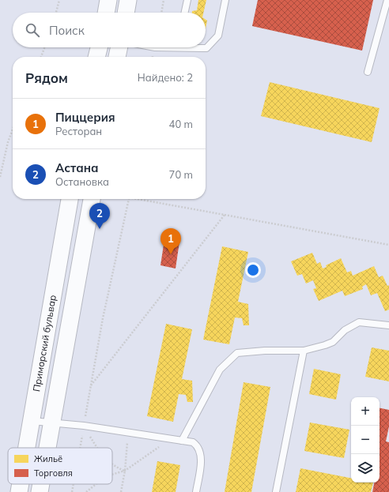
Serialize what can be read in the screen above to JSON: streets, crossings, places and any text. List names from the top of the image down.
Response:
{
  "streets": {
    "street": ["Приморский бульвар"]
  },
  "legend": ["Жильё", "Торговля"],
  "page": {
    "search": "Поиск",
    "heading": ["Рядом", "Найдено: 2"],
    "list": [
      {
        "mark": "1",
        "name": "Пиццерия",
        "note": "Ресторан",
        "value": "40 m"
      },
      {
        "mark": "2",
        "name": "Астана",
        "note": "Остановка",
        "value": "70 m"
      }
    ],
    "pins": ["2", "1"],
    "map_buttons": ["+", "−"]
  }
}
